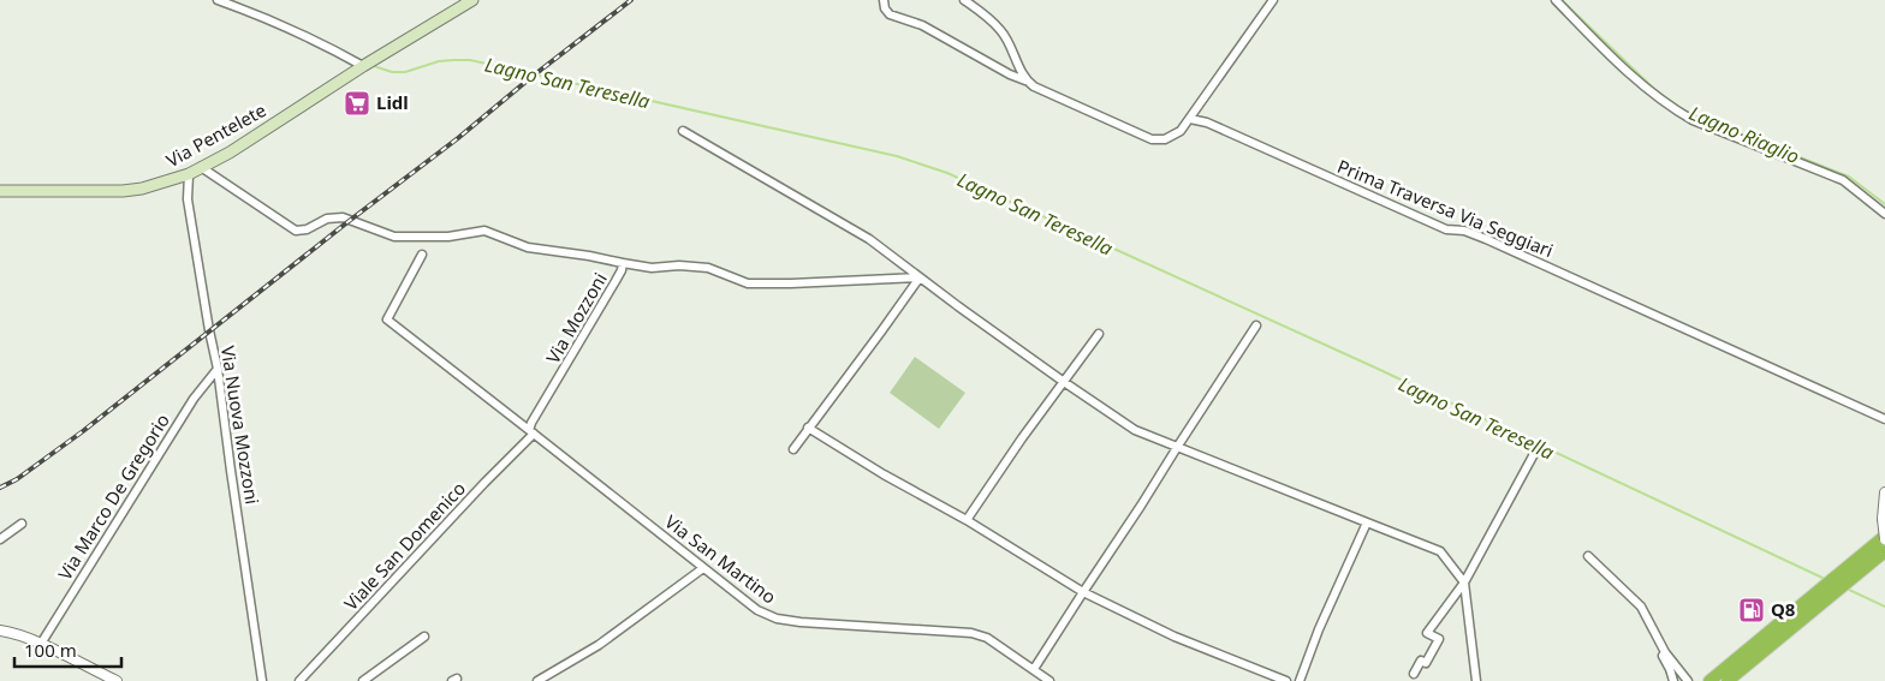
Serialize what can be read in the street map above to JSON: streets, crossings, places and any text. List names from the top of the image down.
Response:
{
  "streets": {
    "main road": ["Via Pentelete"],
    "street": [
      "Prima Traversa Via Seggiari",
      "Via Mozzoni",
      "Via Nuova Mozzoni",
      "Via Marco De Gregorio",
      "Viale San Domenico",
      "Via San Martino"
    ]
  },
  "crossings": [
    ["Via Pentelete", "Via Mozzoni"],
    ["Via Pentelete", "Via Nuova Mozzoni"],
    ["Via Mozzoni", "Viale San Domenico"],
    ["Via Mozzoni", "Via San Martino"],
    ["Via Nuova Mozzoni", "Via Marco De Gregorio"],
    ["Viale San Domenico", "Via San Martino"]
  ],
  "water": ["Lagno San Teresella", "Lagno Riaglio"],
  "places": {
    "supermarket": ["Lidl"],
    "fuel station": ["Q8"]
  },
  "scale_bar": "100 m"
}
